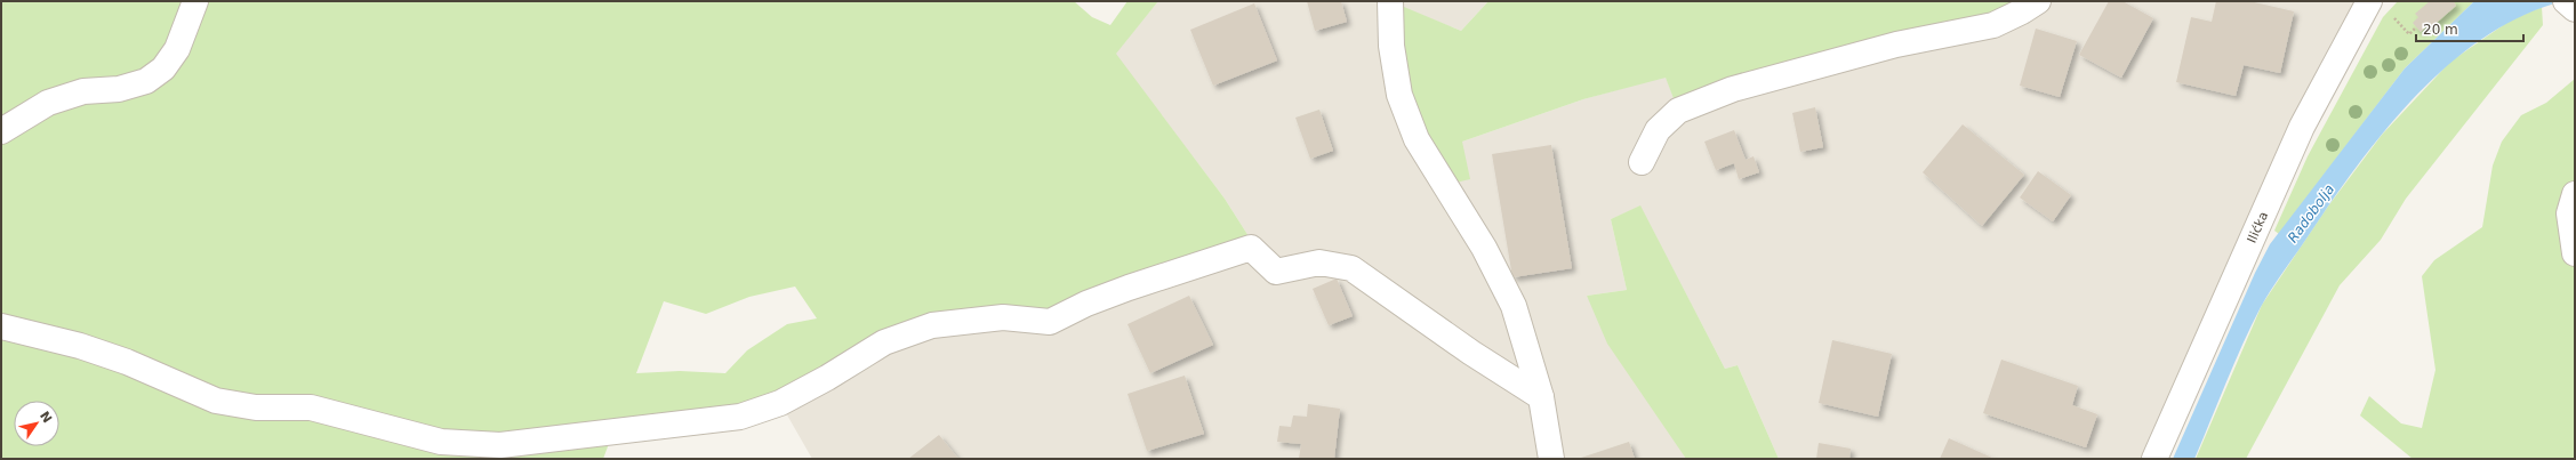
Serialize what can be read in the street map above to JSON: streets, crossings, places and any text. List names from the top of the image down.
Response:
{
  "streets": {
    "street": ["Ilićka"]
  },
  "water": ["Radobolja"],
  "scale_bar": "20 m",
  "north": "top right"
}
